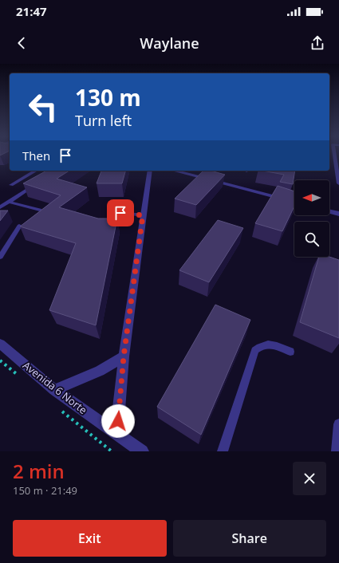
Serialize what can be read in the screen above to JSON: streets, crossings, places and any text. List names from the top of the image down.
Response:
{
  "streets": {
    "street": ["Avenida 6 Norte"]
  },
  "north": "left",
  "page": {
    "status": "21:47",
    "header": "Waylane",
    "turn": ["130 m", "Turn left"],
    "then": "Then",
    "heading": ["2 min", "150 m · 21:49"],
    "buttons": ["Exit", "Share"]
  }
}
